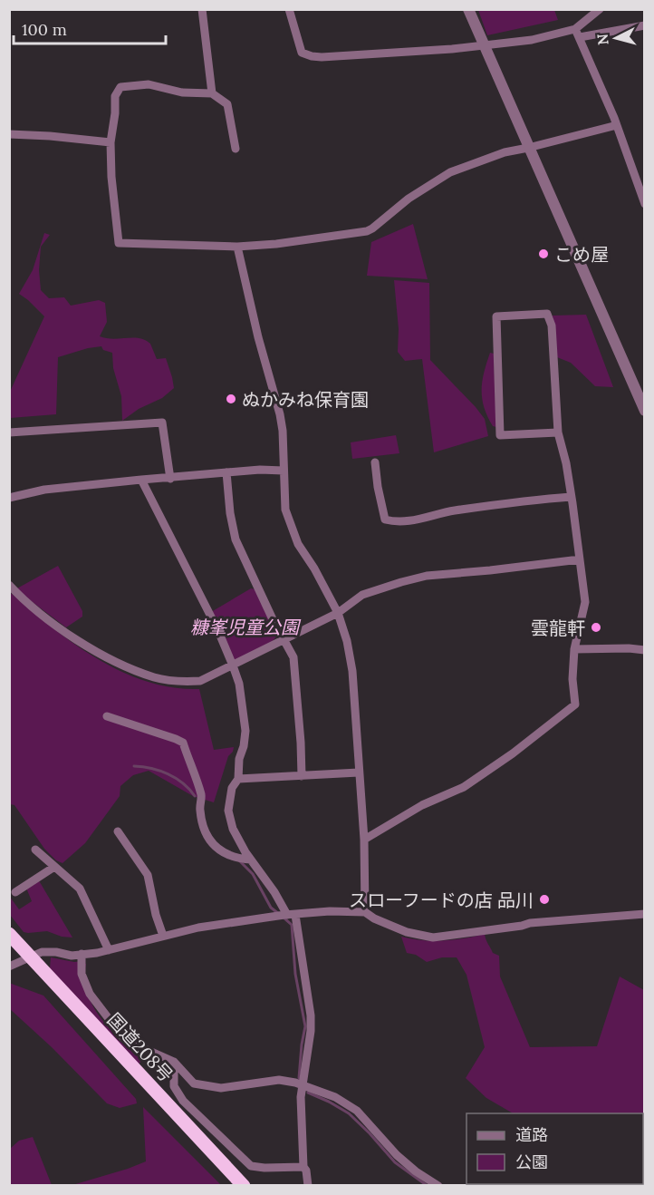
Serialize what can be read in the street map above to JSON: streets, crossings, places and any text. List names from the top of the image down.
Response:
{
  "streets": {
    "highway": ["国道208号"]
  },
  "parks": ["糠峯児童公園"],
  "places": [
    "こめ屋",
    "ぬかみね保育園",
    "雲龍軒",
    "スローフードの店 品川"
  ],
  "legend": ["道路", "公園"],
  "scale_bar": "100 m",
  "north": "left"
}
